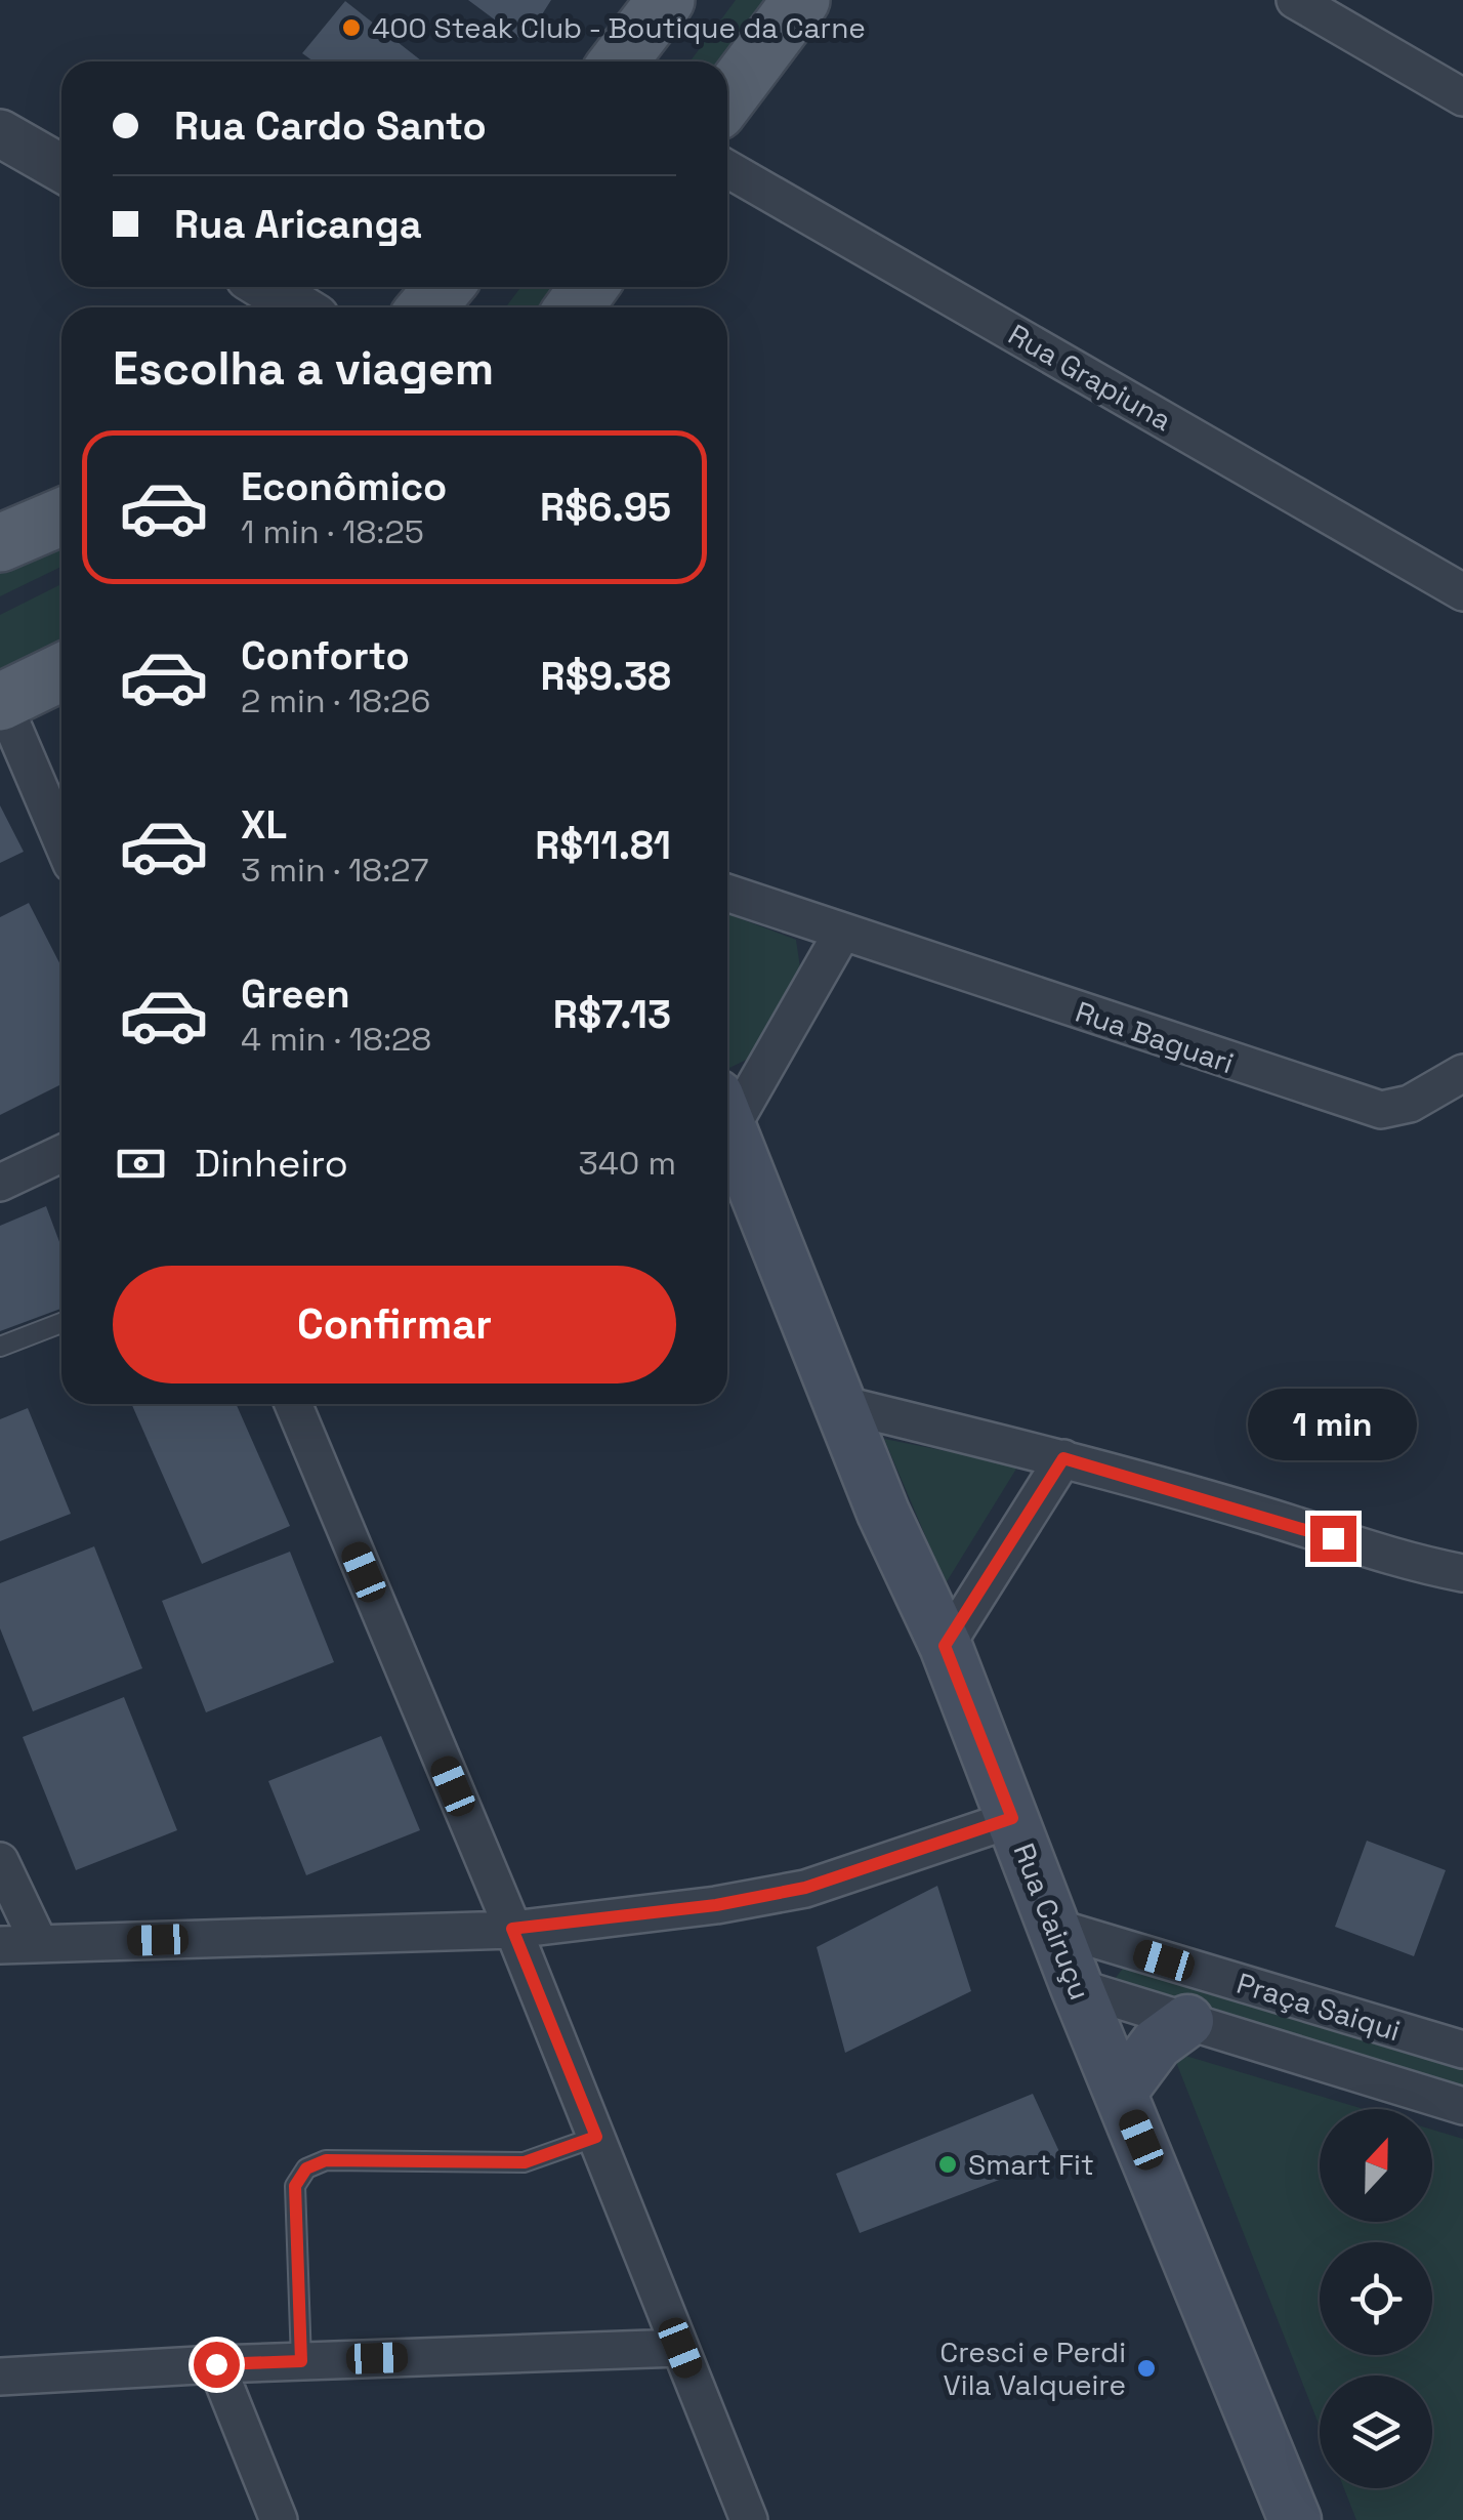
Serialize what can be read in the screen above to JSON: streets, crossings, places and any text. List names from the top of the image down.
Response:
{
  "streets": {
    "main road": ["Rua Cairuçu"],
    "street": ["Rua Grapiuna", "Rua Baguari", "Praça Saiqui"]
  },
  "crossings": [
    ["Rua Cairuçu", "Praça Saiqui"]
  ],
  "places": ["400 Steak Club - Boutique da Carne", "Smart Fit", "Cresci e Perdi Vila Valqueire"],
  "north": "top",
  "page": {
    "banner": ["Rua Cardo Santo", "Rua Aricanga"],
    "heading": "Escolha a viagem",
    "list": [
      {
        "name": "Econômico",
        "note": "1 min · 18:25",
        "value": "R$6.95"
      },
      {
        "name": "Conforto",
        "note": "2 min · 18:26",
        "value": "R$9.38"
      },
      {
        "name": "XL",
        "note": "3 min · 18:27",
        "value": "R$11.81"
      },
      {
        "name": "Green",
        "note": "4 min · 18:28",
        "value": "R$7.13"
      }
    ],
    "pay": ["Dinheiro", "340 m"],
    "buttons": "Confirmar",
    "bubble": "1 min"
  }
}
